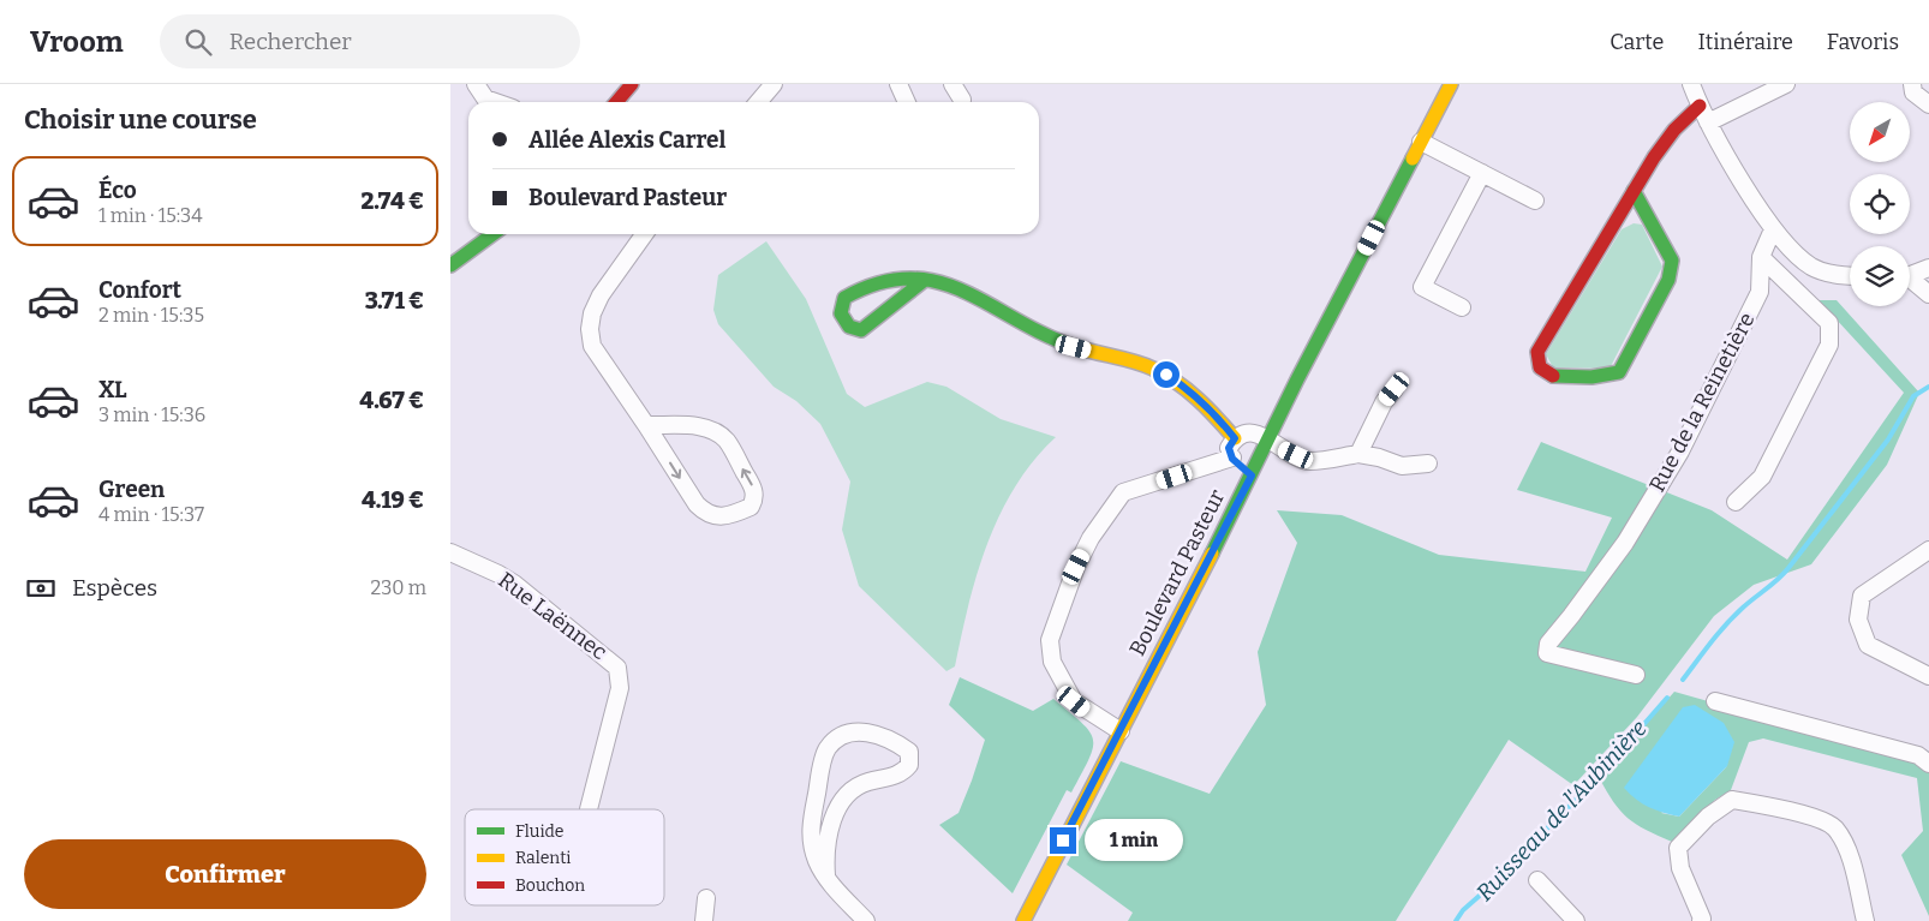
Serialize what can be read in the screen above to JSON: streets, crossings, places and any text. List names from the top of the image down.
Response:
{
  "streets": {
    "street": ["Rue de la Reinetière", "Boulevard Pasteur", "Rue Laënnec"]
  },
  "water": ["Ruisseau de l'Aubinière"],
  "legend": ["Fluide", "Ralenti", "Bouchon"],
  "north": "bottom left",
  "page": {
    "header": "Vroom",
    "search": "Rechercher",
    "nav": ["Carte", "Itinéraire", "Favoris"],
    "heading": "Choisir une course",
    "banner": ["Allée Alexis Carrel", "Boulevard Pasteur"],
    "list": [
      {
        "name": "Éco",
        "note": "1 min · 15:34",
        "value": "2.74 €"
      },
      {
        "name": "Confort",
        "note": "2 min · 15:35",
        "value": "3.71 €"
      },
      {
        "name": "XL",
        "note": "3 min · 15:36",
        "value": "4.67 €"
      },
      {
        "name": "Green",
        "note": "4 min · 15:37",
        "value": "4.19 €"
      }
    ],
    "pay": ["Espèces", "230 m"],
    "bubble": "1 min",
    "buttons": "Confirmer"
  }
}
